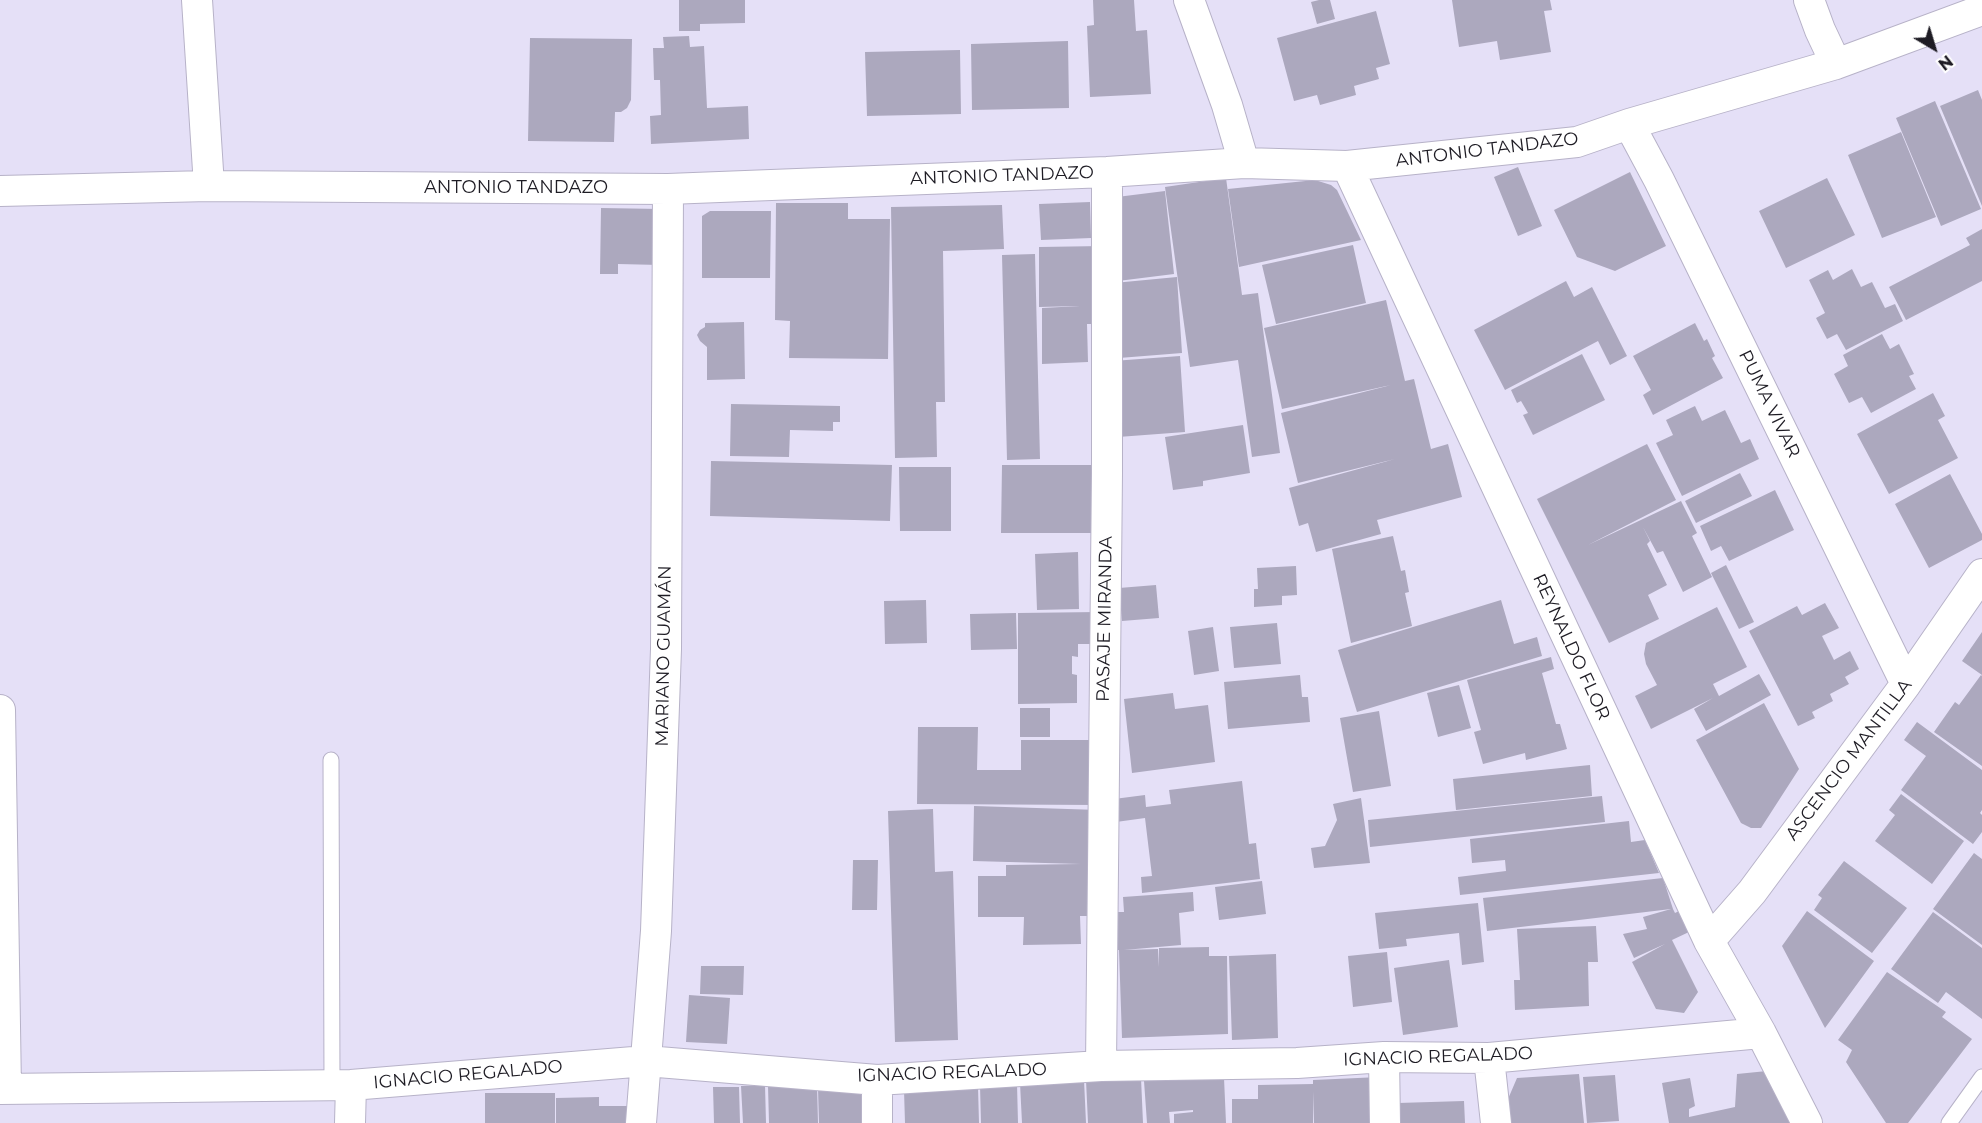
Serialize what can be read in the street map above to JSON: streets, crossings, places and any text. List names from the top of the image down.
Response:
{
  "streets": {
    "street": [
      "ANTONIO TANDAZO",
      "PUMA VIVAR",
      "PASAJE MIRANDA",
      "REYNALDO FLOR",
      "MARIANO GUAMÁN",
      "ASCENCIO MANTILLA",
      "IGNACIO REGALADO"
    ]
  },
  "crossings": [
    ["ANTONIO TANDAZO", "PUMA VIVAR"],
    ["ANTONIO TANDAZO", "PASAJE MIRANDA"],
    ["ANTONIO TANDAZO", "REYNALDO FLOR"],
    ["ANTONIO TANDAZO", "MARIANO GUAMÁN"],
    ["PUMA VIVAR", "ASCENCIO MANTILLA"],
    ["PASAJE MIRANDA", "IGNACIO REGALADO"],
    ["REYNALDO FLOR", "ASCENCIO MANTILLA"],
    ["REYNALDO FLOR", "IGNACIO REGALADO"],
    ["MARIANO GUAMÁN", "IGNACIO REGALADO"]
  ],
  "north": "bottom right"
}
